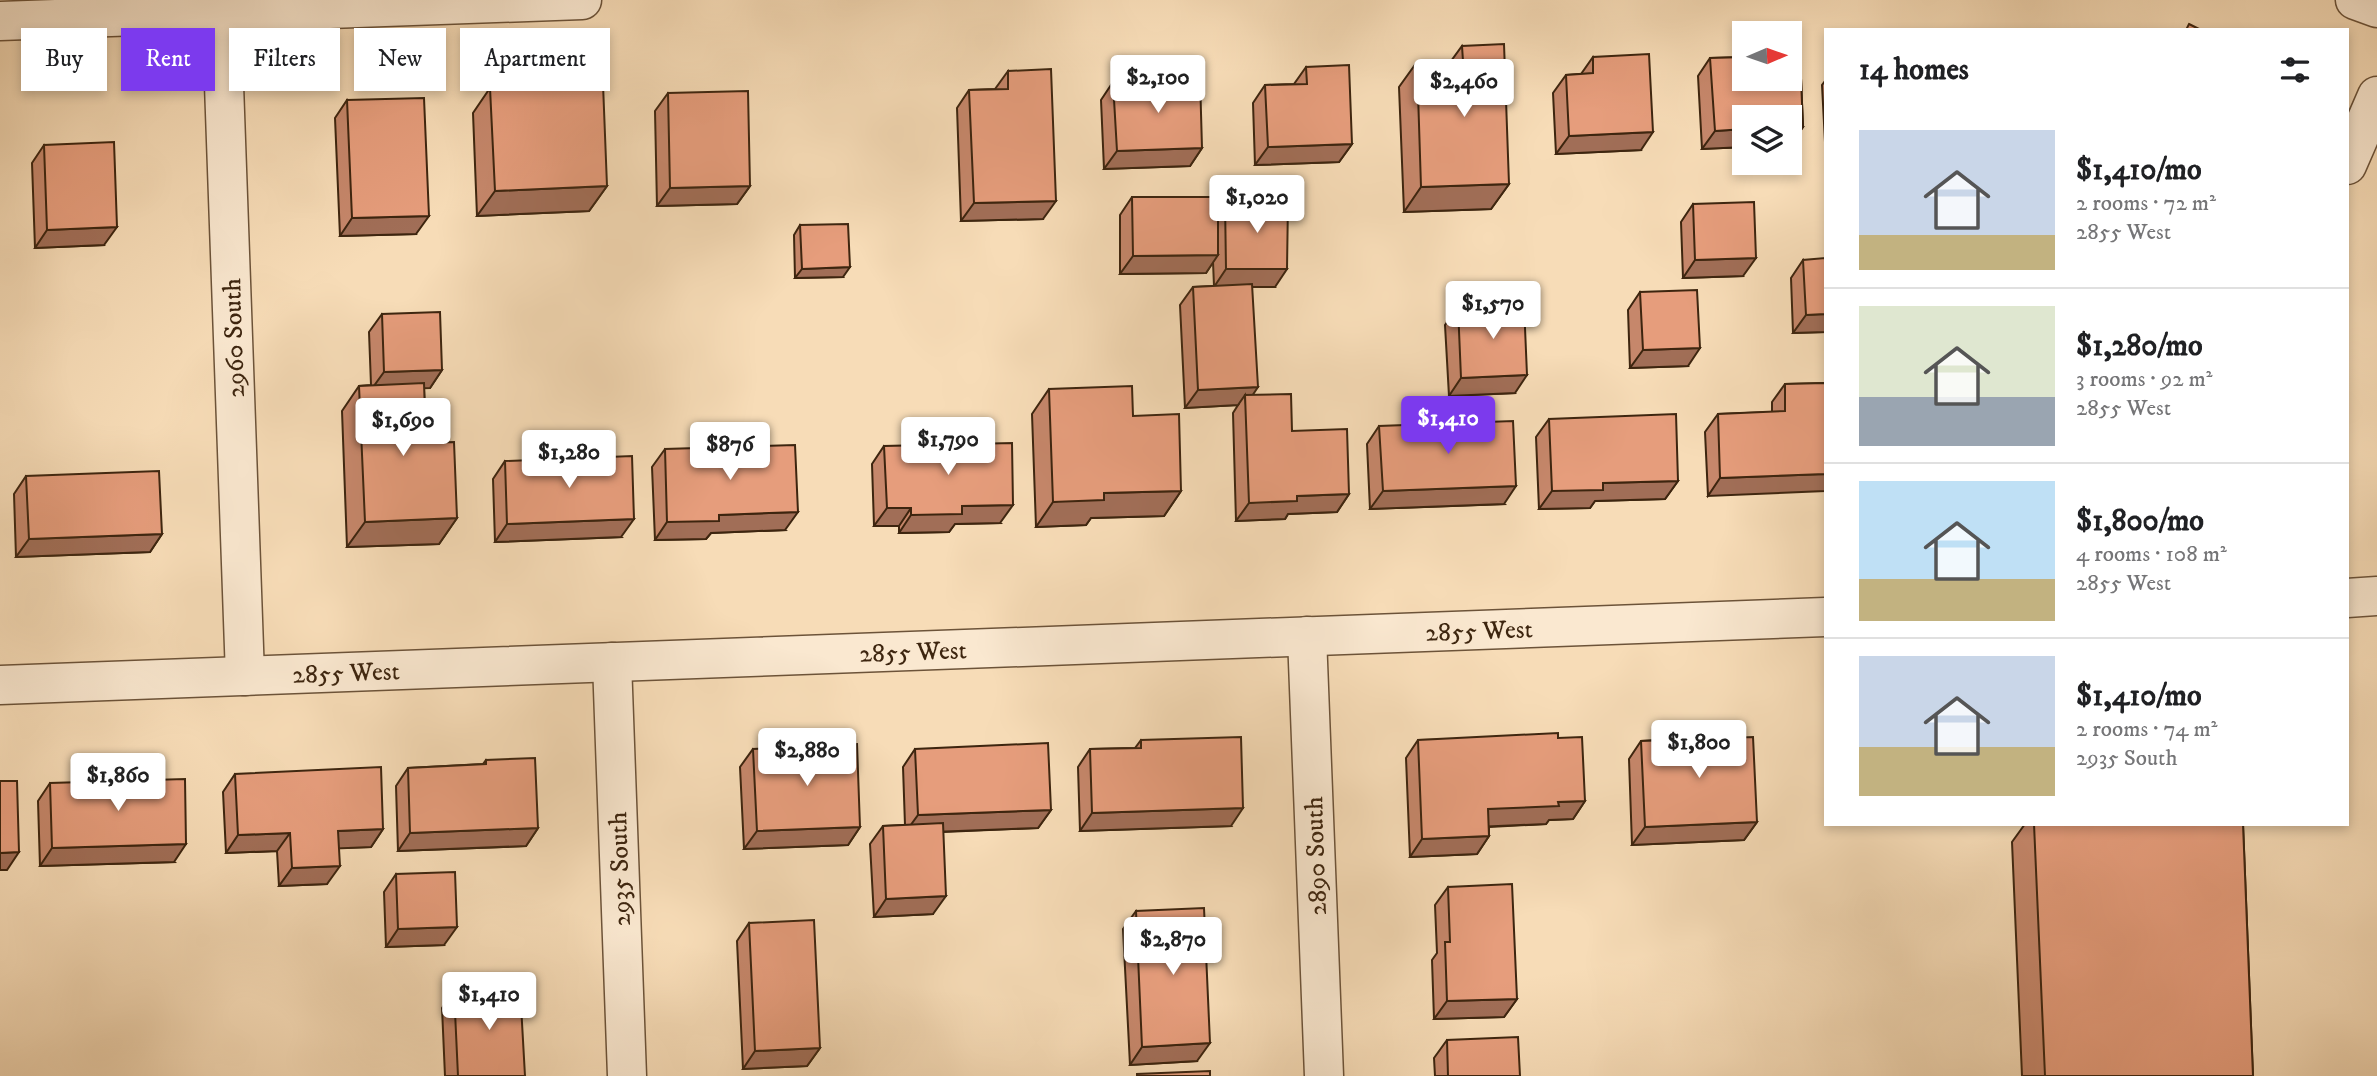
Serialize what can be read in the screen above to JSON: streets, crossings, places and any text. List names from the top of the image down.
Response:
{
  "streets": {
    "street": [
      "2960 South",
      "2855 West",
      "2890 South",
      "2935 South"
    ]
  },
  "crossings": [
    ["2960 South", "2855 West"],
    ["2855 West", "2890 South"],
    ["2855 West", "2935 South"]
  ],
  "north": "right",
  "page": {
    "chip": [
      "Buy",
      "Rent",
      "Filters",
      "New",
      "Apartment"
    ],
    "heading": "14 homes",
    "price": [
      "$2,100",
      "$2,460",
      "$1,020",
      "$1,570",
      "$1,410",
      "$1,690",
      "$1,790",
      "$876",
      "$1,280",
      "$1,800",
      "$2,880",
      "$1,860",
      "$2,870",
      "$1,410"
    ],
    "list": [
      {
        "name": "$1,410/mo",
        "note": "2 rooms · 72 m² · 2855 West"
      },
      {
        "name": "$1,280/mo",
        "note": "3 rooms · 92 m² · 2855 West"
      },
      {
        "name": "$1,800/mo",
        "note": "4 rooms · 108 m² · 2855 West"
      },
      {
        "name": "$1,410/mo",
        "note": "2 rooms · 74 m² · 2935 South"
      }
    ]
  }
}
